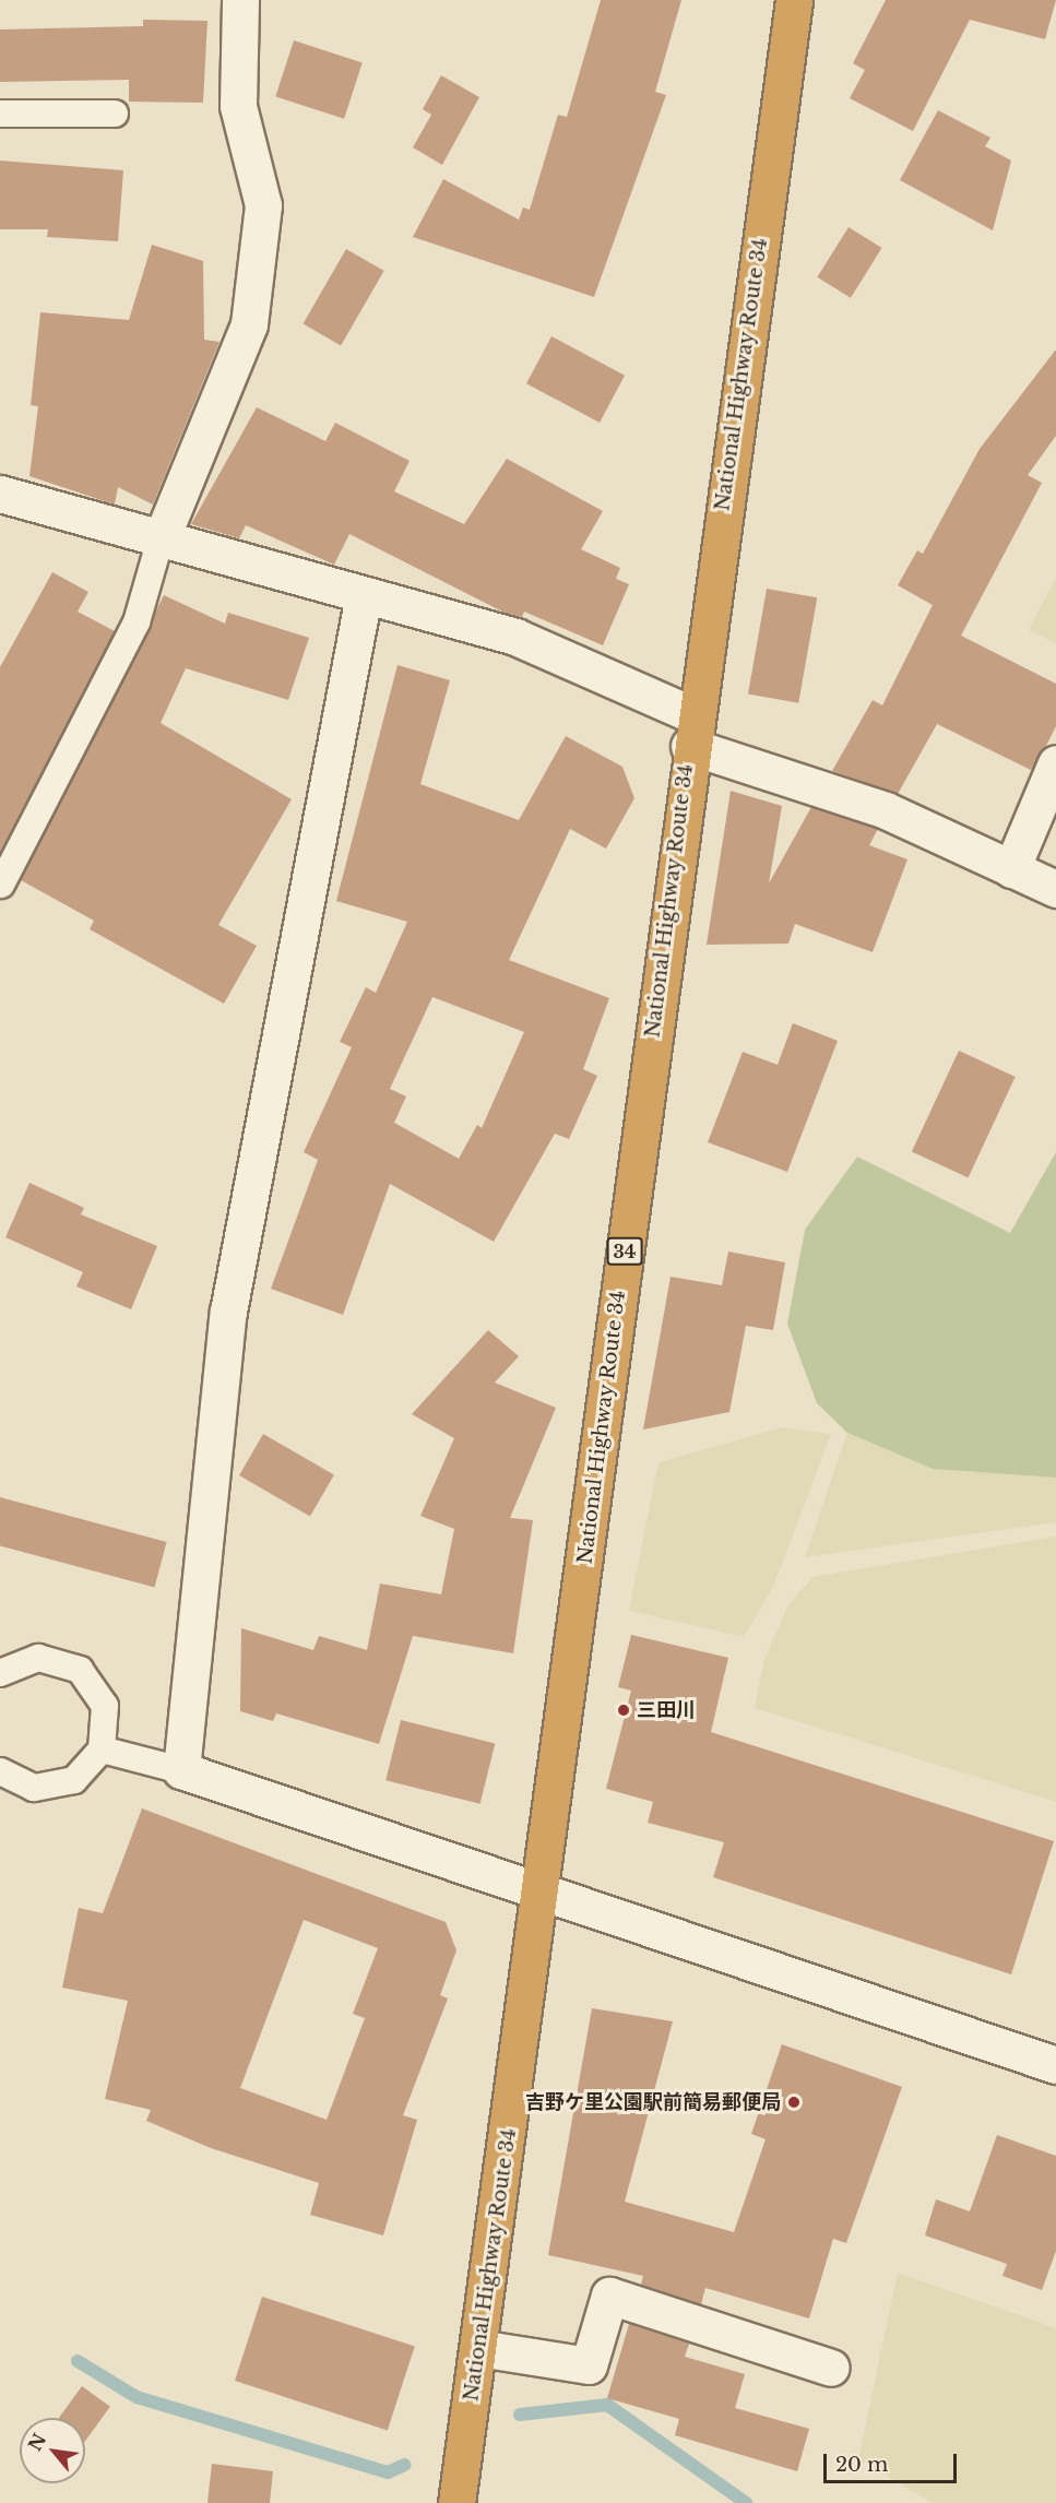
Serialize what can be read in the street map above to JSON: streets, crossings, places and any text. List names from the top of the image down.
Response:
{
  "streets": {
    "highway": ["National Highway Route 34", "34"]
  },
  "places": ["三田川", "吉野ケ里公園駅前簡易郵便局"],
  "scale_bar": "20 m",
  "north": "top left"
}
